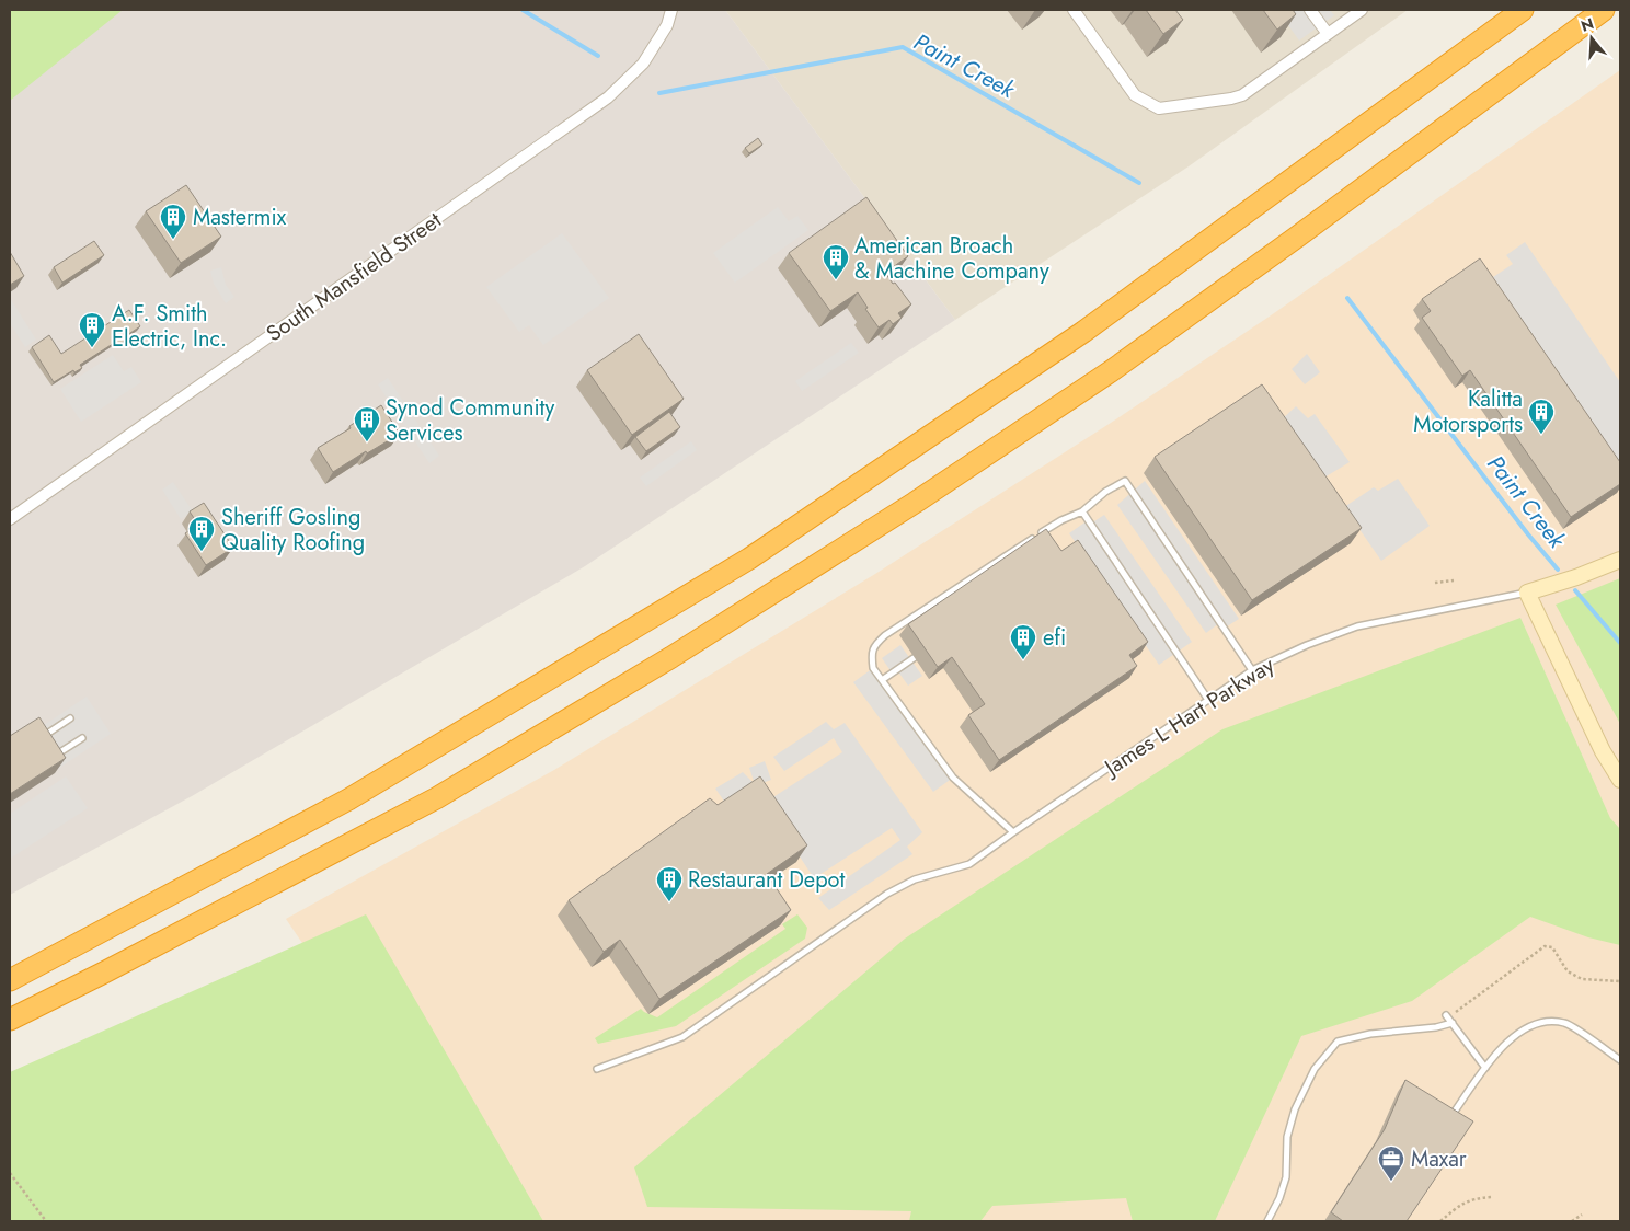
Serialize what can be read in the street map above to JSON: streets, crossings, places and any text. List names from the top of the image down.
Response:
{
  "streets": {
    "street": ["South Mansfield Street", "James L Hart Parkway"]
  },
  "water": ["Paint Creek"],
  "places": {
    "building": [
      "Mastermix",
      "American Broach & Machine Company",
      "A.F. Smith Electric, Inc.",
      "Kalitta Motorsports",
      "Synod Community Services",
      "Sheriff Gosling Quality Roofing",
      "efi",
      "Restaurant Depot"
    ],
    "office": ["Maxar"]
  },
  "north": "top"
}
